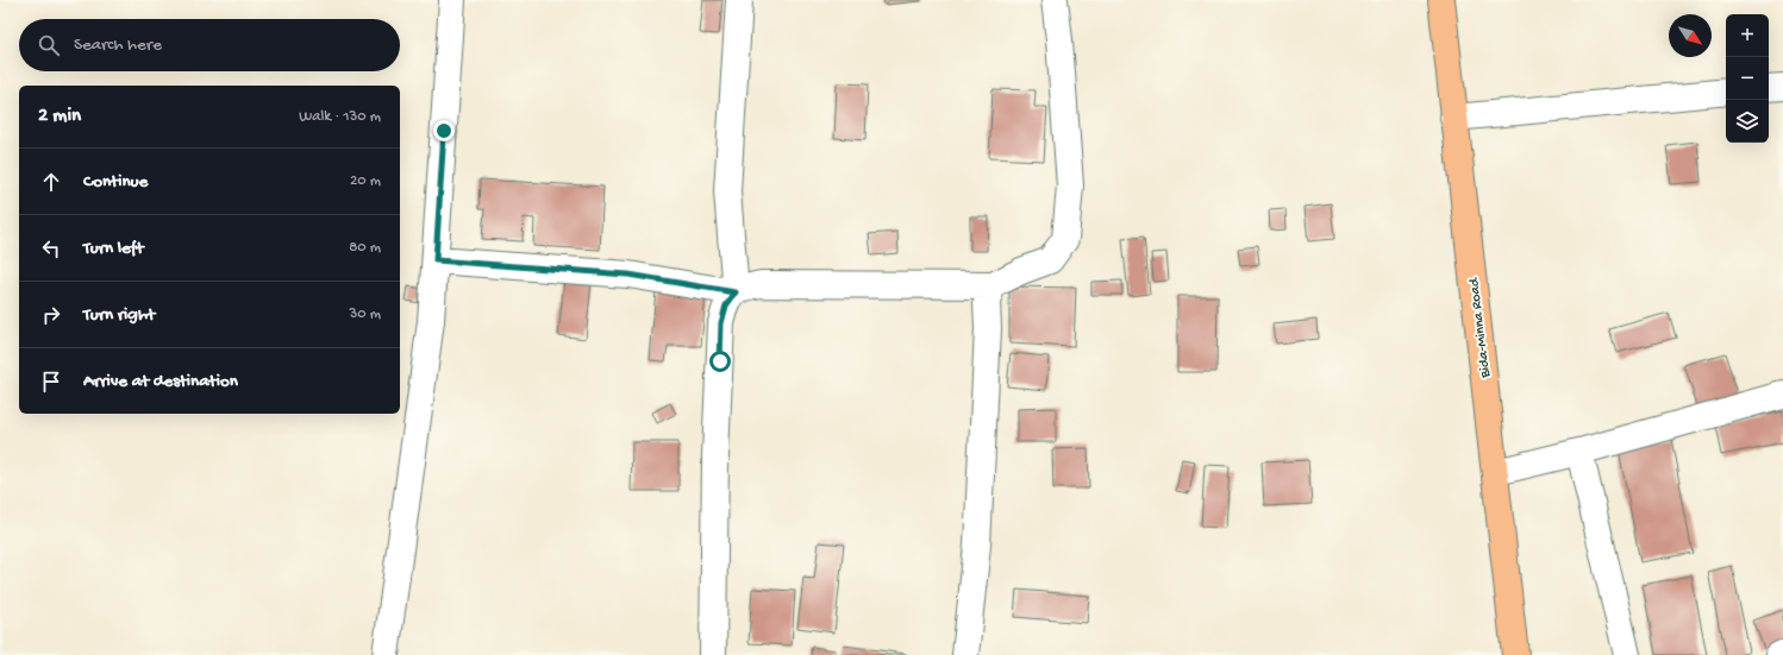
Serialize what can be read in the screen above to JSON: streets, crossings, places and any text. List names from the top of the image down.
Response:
{
  "streets": {
    "main road": ["Bida-Minna Road"]
  },
  "north": "bottom right",
  "page": {
    "map_buttons": ["+", "−"],
    "search": "Search here",
    "heading": ["2 min", "Walk · 130 m"],
    "list": [
      ["Continue", "20 m"],
      ["Turn left", "80 m"],
      ["Turn right", "30 m"],
      "Arrive at destination"
    ]
  }
}
